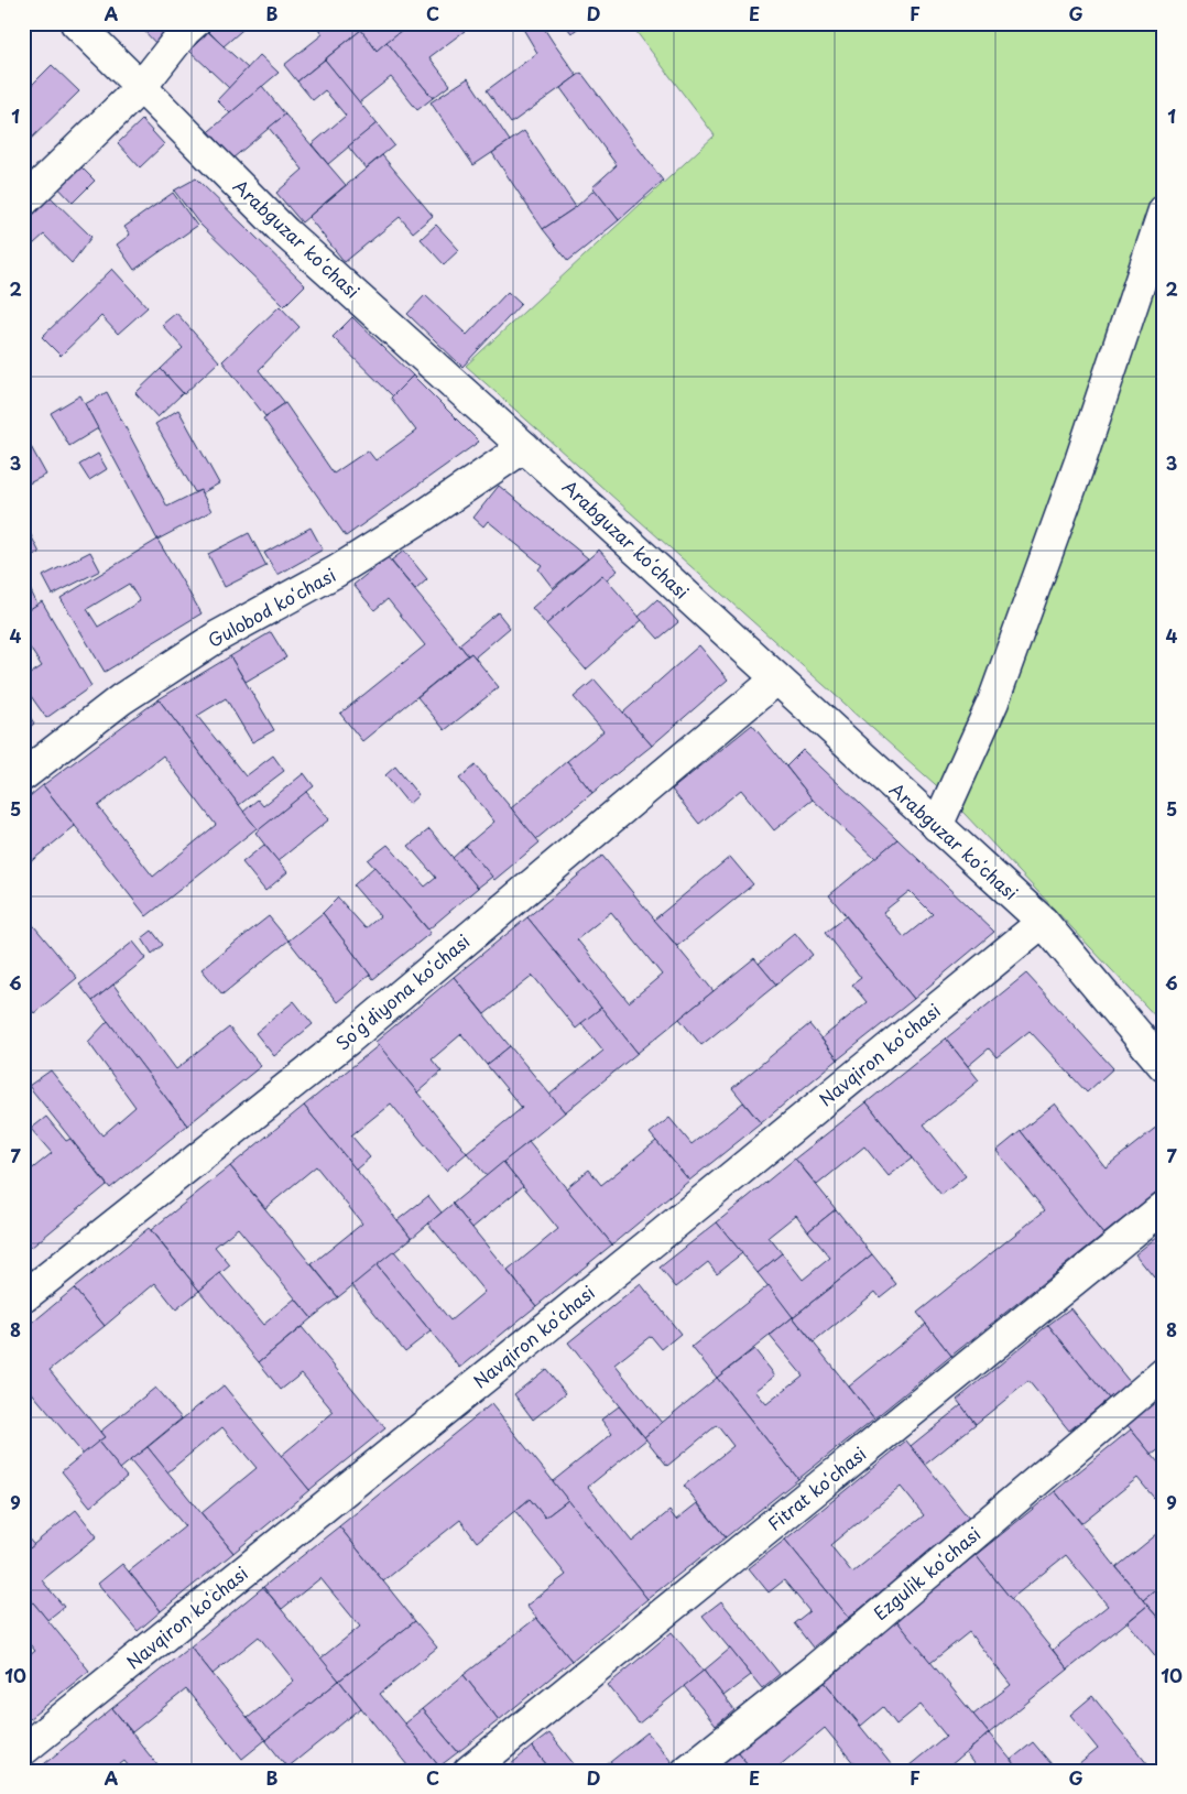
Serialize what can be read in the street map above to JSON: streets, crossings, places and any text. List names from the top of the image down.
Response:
{
  "streets": {
    "street": [
      "Arabguzar koʻchasi",
      "Gulobod koʻchasi",
      "Soʻgʻdiyona koʻchasi",
      "Navqiron koʻchasi",
      "Fitrat koʻchasi",
      "Ezgulik koʻchasi"
    ]
  },
  "crossings": [
    ["Arabguzar koʻchasi", "Gulobod koʻchasi"],
    ["Arabguzar koʻchasi", "Soʻgʻdiyona koʻchasi"],
    ["Arabguzar koʻchasi", "Navqiron koʻchasi"]
  ],
  "grid": {
    "columns": [
      "A",
      "B",
      "C",
      "D",
      "E",
      "F",
      "G"
    ],
    "rows": [
      "1",
      "2",
      "3",
      "4",
      "5",
      "6",
      "7",
      "8",
      "9",
      "10"
    ]
  }
}
